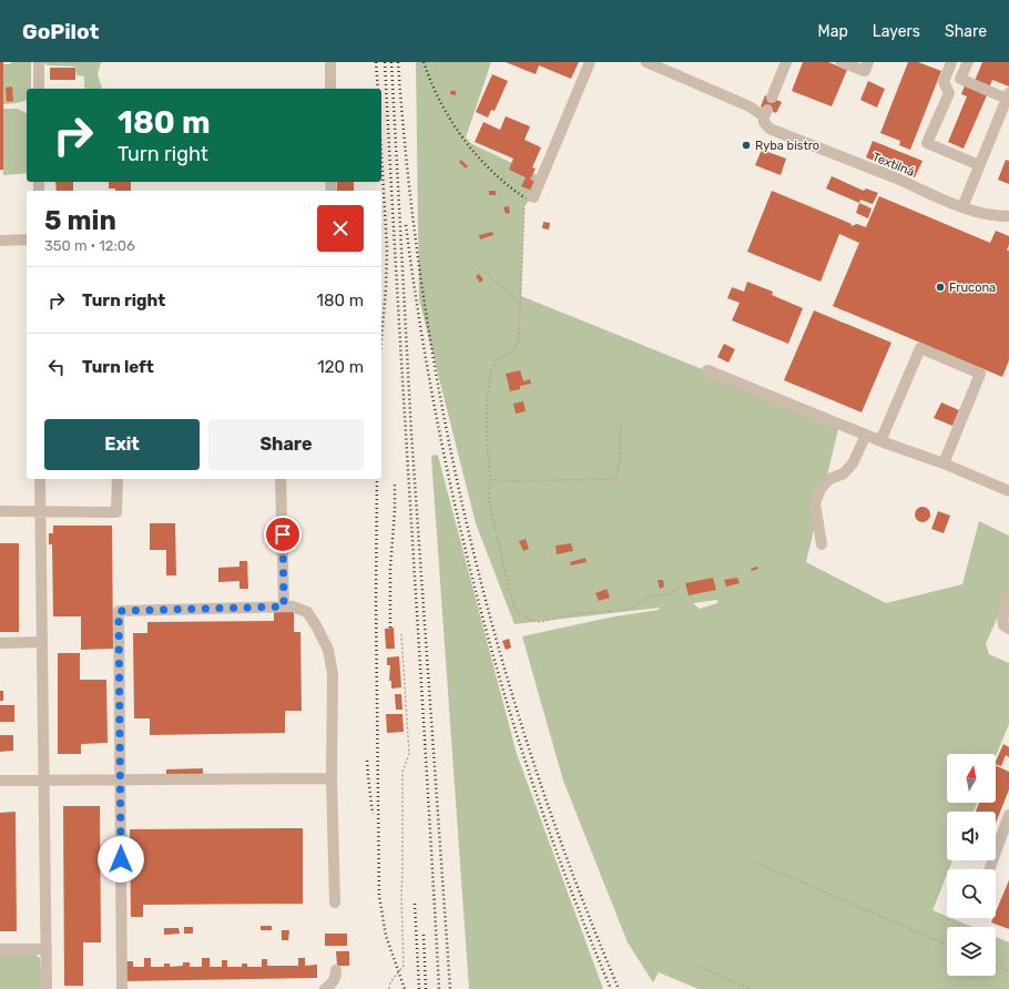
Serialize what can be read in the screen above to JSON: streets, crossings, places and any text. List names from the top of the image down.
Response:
{
  "streets": {
    "street": ["Textilná"]
  },
  "places": ["Ryba bistro", "Frucona"],
  "north": "top",
  "page": {
    "header": "GoPilot",
    "nav": ["Map", "Layers", "Share"],
    "turn": ["180 m", "Turn right"],
    "heading": ["5 min", "350 m · 12:06"],
    "list": [
      {
        "name": "Turn right",
        "value": "180 m"
      },
      {
        "name": "Turn left",
        "value": "120 m"
      }
    ],
    "buttons": ["Exit", "Share"]
  }
}
